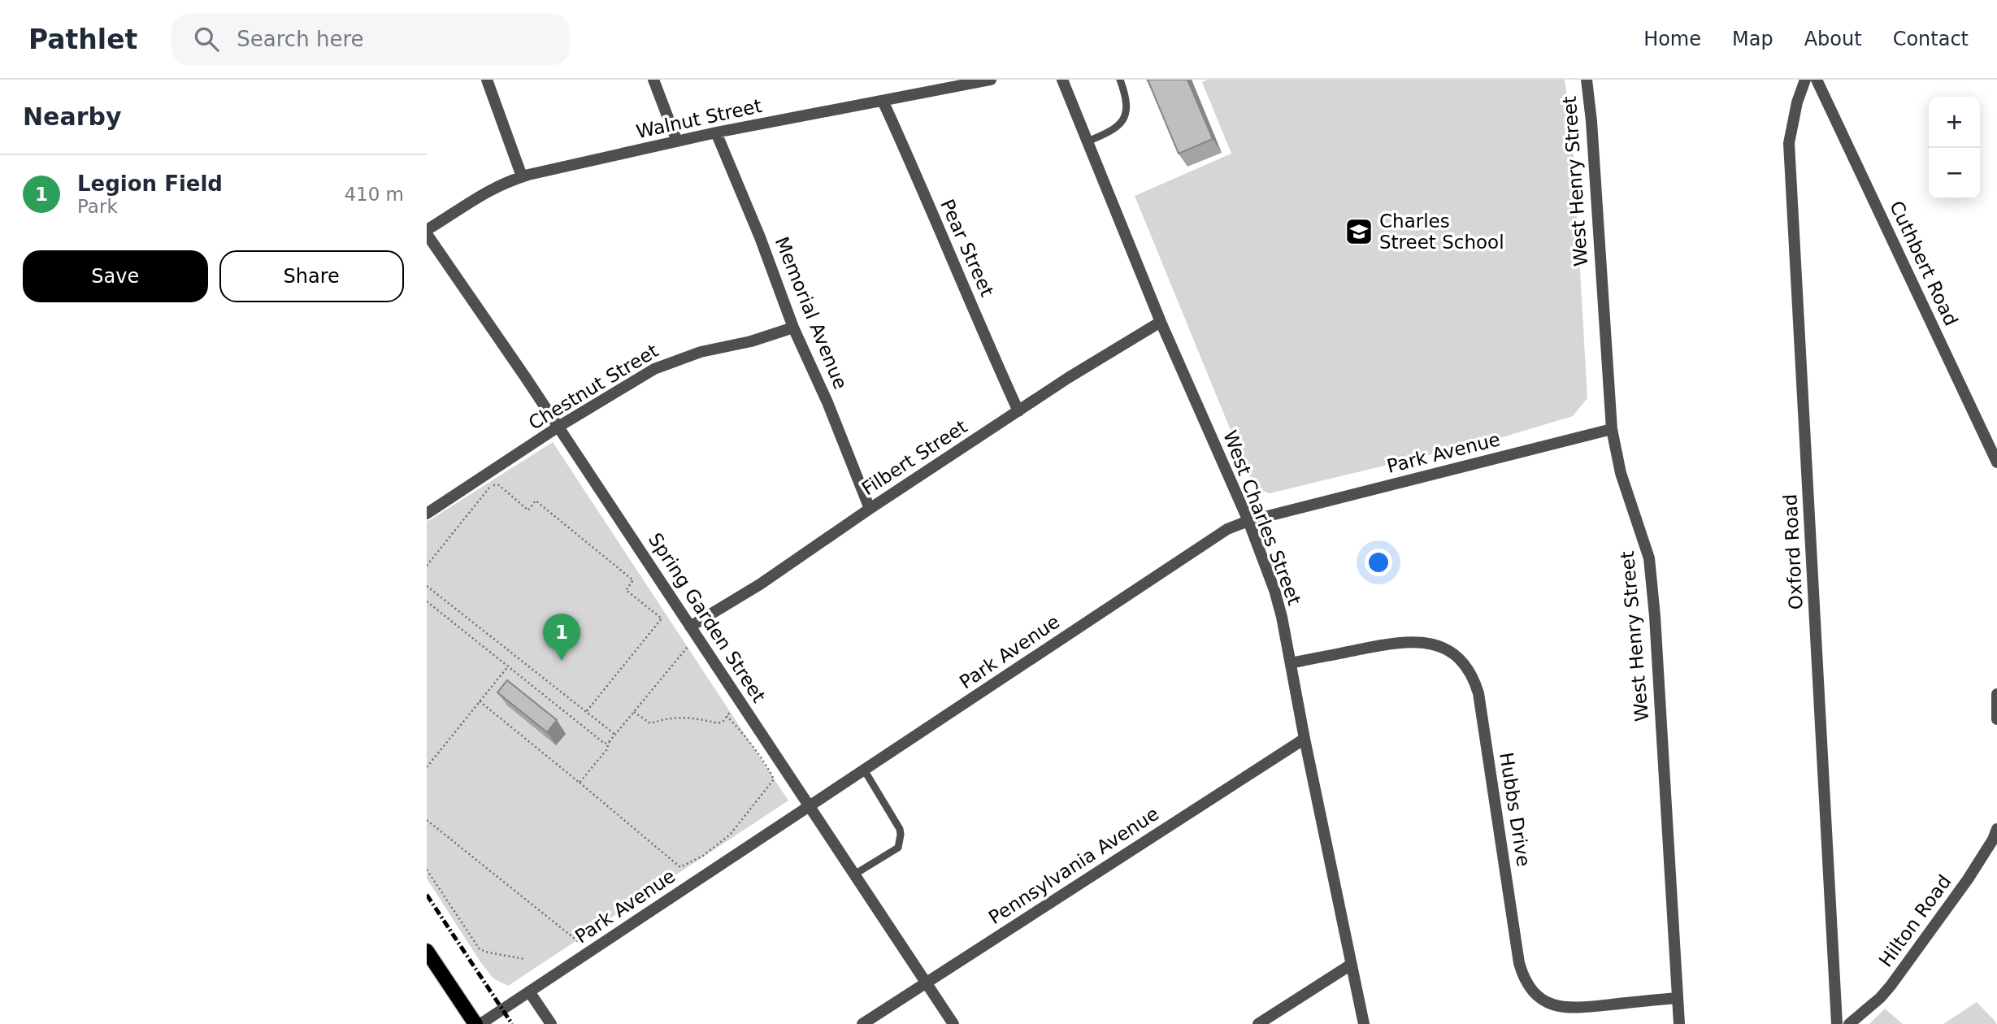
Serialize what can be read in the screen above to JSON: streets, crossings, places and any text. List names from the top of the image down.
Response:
{
  "streets": {
    "street": [
      "Walnut Street",
      "West Henry Street",
      "Pear Street",
      "Cuthbert Road",
      "Memorial Avenue",
      "Chestnut Street",
      "Park Avenue",
      "Filbert Street",
      "West Charles Street",
      "Oxford Road",
      "Spring Garden Street",
      "Hubbs Drive",
      "Pennsylvania Avenue",
      "Hilton Road"
    ]
  },
  "crossings": [
    ["Walnut Street", "Pear Street"],
    ["Walnut Street", "Memorial Avenue"],
    ["Walnut Street", "Spring Garden Street"],
    ["West Henry Street", "Park Avenue"],
    ["West Henry Street", "Hubbs Drive"],
    ["Pear Street", "Filbert Street"],
    ["Memorial Avenue", "Chestnut Street"],
    ["Memorial Avenue", "Filbert Street"],
    ["Chestnut Street", "Spring Garden Street"],
    ["Park Avenue", "West Charles Street"],
    ["Park Avenue", "Spring Garden Street"],
    ["Filbert Street", "West Charles Street"],
    ["Filbert Street", "Spring Garden Street"],
    ["West Charles Street", "Hubbs Drive"],
    ["West Charles Street", "Pennsylvania Avenue"],
    ["Spring Garden Street", "Pennsylvania Avenue"]
  ],
  "places": {
    "school or university": ["Charles Street School"]
  },
  "page": {
    "header": "Pathlet",
    "search": "Search here",
    "nav": [
      "Home",
      "Map",
      "About",
      "Contact"
    ],
    "heading": "Nearby",
    "map_buttons": ["+", "−"],
    "list": [
      {
        "mark": "1",
        "name": "Legion Field",
        "note": "Park",
        "value": "410 m"
      }
    ],
    "buttons": ["Save", "Share"],
    "pins": "1"
  }
}
